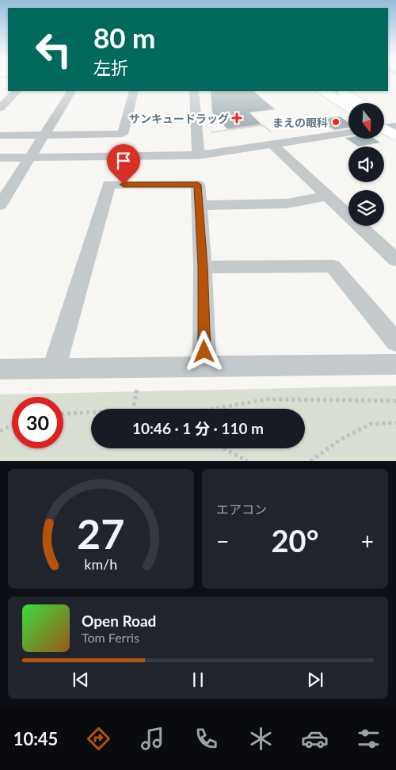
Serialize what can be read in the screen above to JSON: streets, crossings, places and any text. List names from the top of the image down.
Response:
{
  "places": {
    "health": ["サンキュードラッグ"],
    "other": ["まえの眼科"]
  },
  "north": "bottom",
  "page": {
    "turn": ["80 m", "左折"],
    "limit": "30",
    "trip": "10:46 · 1 分 · 110 m",
    "tile": "エアコン",
    "heat": ["−", "20°", "+"],
    "song": ["Open Road", "Tom Ferris"],
    "tabs": "10:45",
    "gauge": ["27", "km/h"]
  }
}
